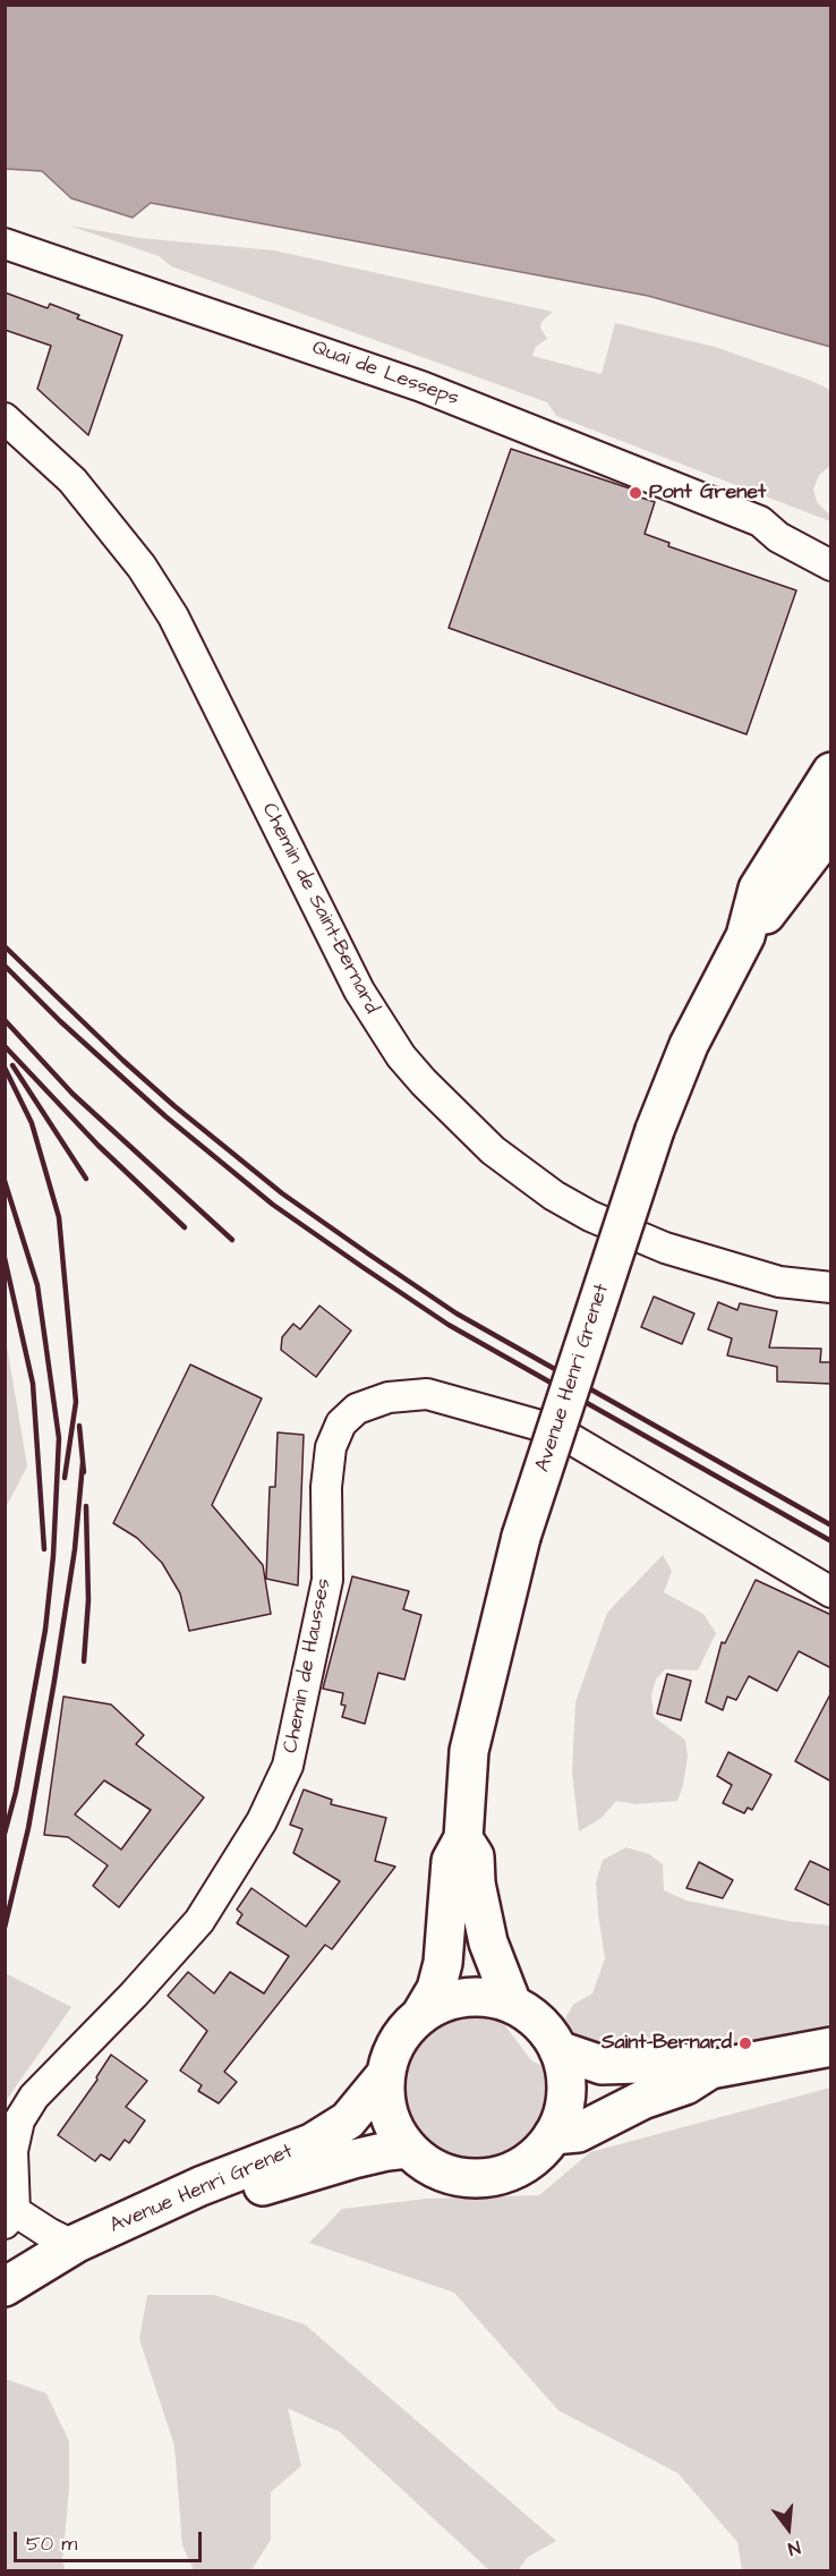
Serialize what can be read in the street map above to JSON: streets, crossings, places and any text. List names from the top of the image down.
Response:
{
  "streets": {
    "main road": ["Avenue Henri Grenet"],
    "street": ["Quai de Lesseps", "Chemin de Saint-Bernard", "Chemin de Hausses"]
  },
  "crossings": [
    ["Avenue Henri Grenet", "Chemin de Hausses"]
  ],
  "places": ["Pont Grenet", "Saint-Bernard"],
  "scale_bar": "50 m",
  "north": "bottom"
}
